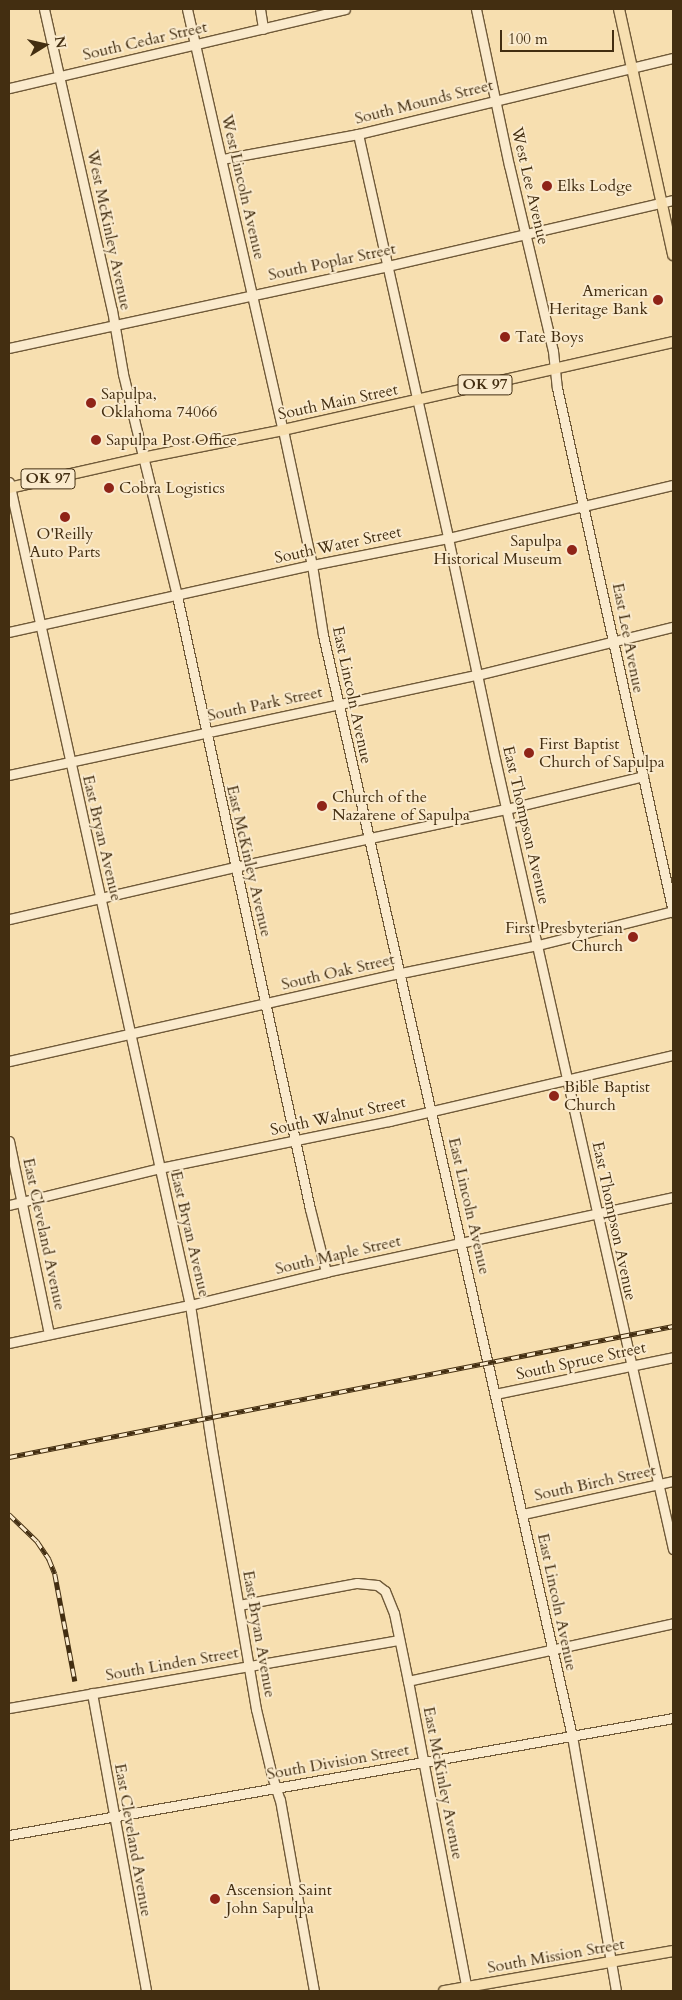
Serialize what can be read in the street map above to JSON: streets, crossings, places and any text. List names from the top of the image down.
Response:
{
  "streets": {
    "main road": ["OK 97", "South Main Street", "South Mission Street"],
    "street": [
      "South Cedar Street",
      "South Mounds Street",
      "West Lee Avenue",
      "West Lincoln Avenue",
      "West McKinley Avenue",
      "South Poplar Street",
      "South Water Street",
      "East Lee Avenue",
      "East Lincoln Avenue",
      "South Park Street",
      "East Thompson Avenue",
      "East Bryan Avenue",
      "East McKinley Avenue",
      "South Oak Street",
      "South Walnut Street",
      "East Cleveland Avenue",
      "South Maple Street",
      "South Spruce Street",
      "South Birch Street",
      "South Linden Street",
      "South Division Street"
    ]
  },
  "crossings": [
    ["South Cedar Street", "West Lincoln Avenue"],
    ["South Cedar Street", "West McKinley Avenue"],
    ["South Mounds Street", "West Lee Avenue"],
    ["South Mounds Street", "West Lincoln Avenue"],
    ["South Mounds Street", "East Thompson Avenue"],
    ["West Lee Avenue", "South Poplar Street"],
    ["West Lee Avenue", "South Main Street"],
    ["West Lee Avenue", "East Lee Avenue"],
    ["West Lincoln Avenue", "South Poplar Street"],
    ["West Lincoln Avenue", "South Main Street"],
    ["West Lincoln Avenue", "East Lincoln Avenue"],
    ["West McKinley Avenue", "South Poplar Street"],
    ["West McKinley Avenue", "South Main Street"],
    ["West McKinley Avenue", "East McKinley Avenue"],
    ["South Poplar Street", "East Thompson Avenue"],
    ["South Main Street", "East Lee Avenue"],
    ["South Main Street", "East Lincoln Avenue"],
    ["South Main Street", "East Thompson Avenue"],
    ["South Main Street", "East Bryan Avenue"],
    ["South Main Street", "East McKinley Avenue"],
    ["South Water Street", "East Lee Avenue"],
    ["South Water Street", "East Lincoln Avenue"],
    ["South Water Street", "East Thompson Avenue"],
    ["South Water Street", "East Bryan Avenue"],
    ["South Water Street", "East McKinley Avenue"],
    ["East Lee Avenue", "South Park Street"],
    ["East Lee Avenue", "South Oak Street"],
    ["East Lincoln Avenue", "South Park Street"],
    ["East Lincoln Avenue", "South Oak Street"],
    ["East Lincoln Avenue", "South Walnut Street"],
    ["East Lincoln Avenue", "South Maple Street"],
    ["East Lincoln Avenue", "South Spruce Street"],
    ["East Lincoln Avenue", "South Birch Street"],
    ["East Lincoln Avenue", "South Division Street"],
    ["East Lincoln Avenue", "South Mission Street"],
    ["South Park Street", "East Thompson Avenue"],
    ["South Park Street", "East Bryan Avenue"],
    ["South Park Street", "East McKinley Avenue"],
    ["East Thompson Avenue", "South Oak Street"],
    ["East Thompson Avenue", "South Walnut Street"],
    ["East Thompson Avenue", "South Maple Street"],
    ["East Thompson Avenue", "South Spruce Street"],
    ["East Thompson Avenue", "South Birch Street"],
    ["East Bryan Avenue", "East McKinley Avenue"],
    ["East Bryan Avenue", "South Oak Street"],
    ["East Bryan Avenue", "South Walnut Street"],
    ["East Bryan Avenue", "South Maple Street"],
    ["East Bryan Avenue", "South Linden Street"],
    ["East Bryan Avenue", "South Division Street"],
    ["East McKinley Avenue", "South Oak Street"],
    ["East McKinley Avenue", "South Walnut Street"],
    ["East McKinley Avenue", "South Maple Street"],
    ["East McKinley Avenue", "South Linden Street"],
    ["East McKinley Avenue", "South Division Street"],
    ["East McKinley Avenue", "South Mission Street"],
    ["South Walnut Street", "East Cleveland Avenue"],
    ["East Cleveland Avenue", "South Maple Street"],
    ["East Cleveland Avenue", "South Linden Street"],
    ["East Cleveland Avenue", "South Division Street"]
  ],
  "places": [
    "Elks Lodge",
    "American Heritage Bank",
    "Tate Boys",
    "Sapulpa, Oklahoma 74066",
    "Sapulpa Post Office",
    "Cobra Logistics",
    "O'Reilly Auto Parts",
    "Sapulpa Historical Museum",
    "First Baptist Church of Sapulpa",
    "Church of the Nazarene of Sapulpa",
    "First Presbyterian Church",
    "Bible Baptist Church",
    "Ascension Saint John Sapulpa"
  ],
  "scale_bar": "100 m",
  "north": "right"
}
